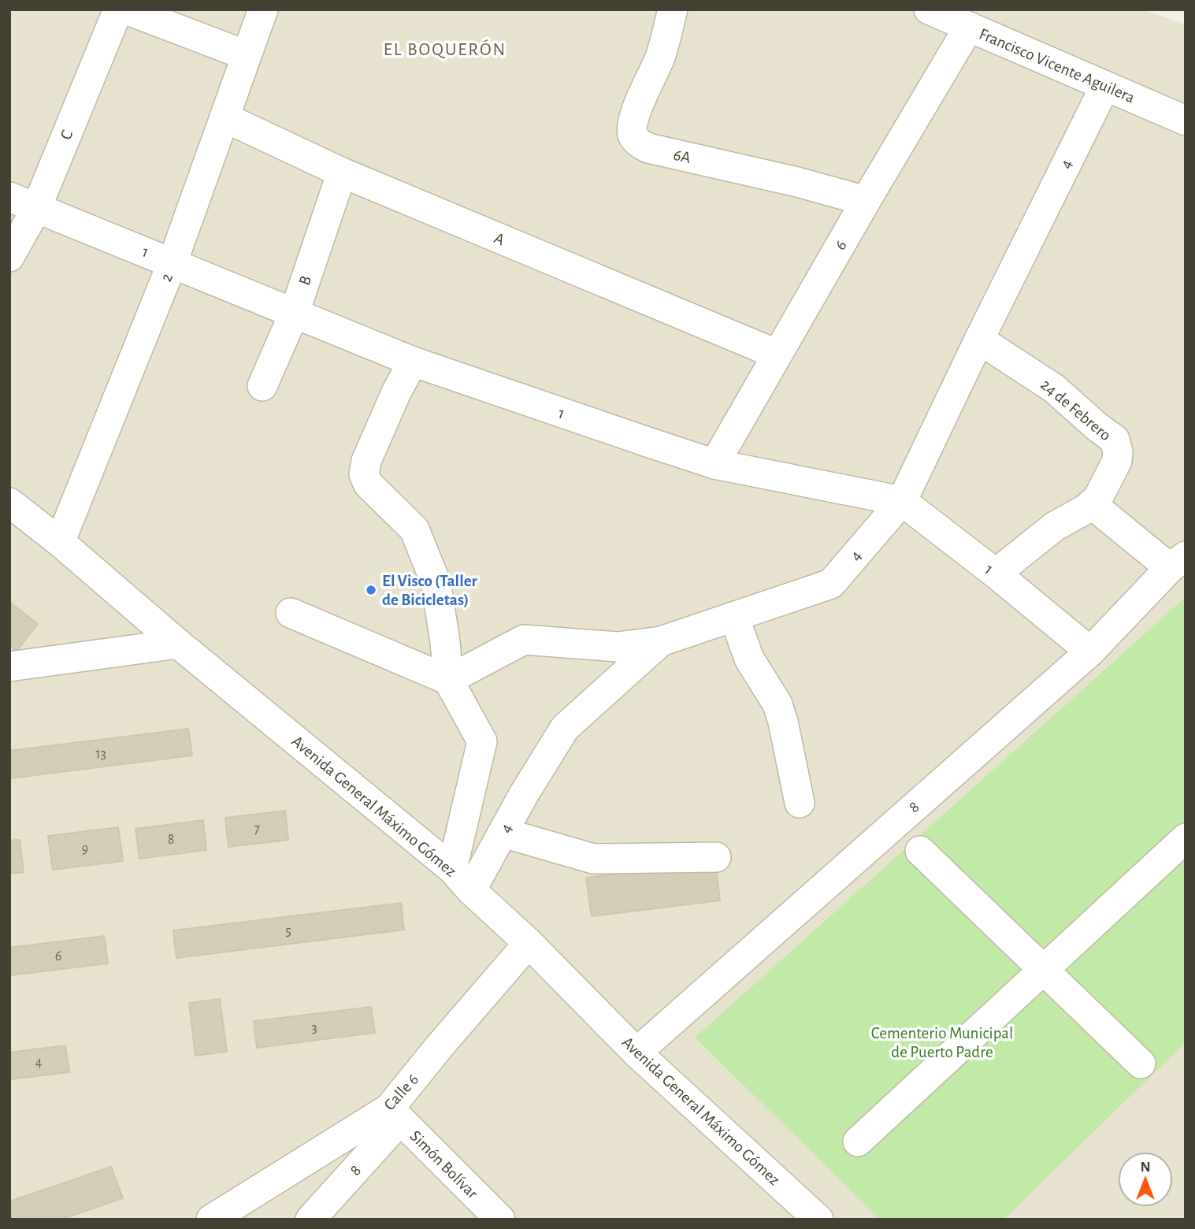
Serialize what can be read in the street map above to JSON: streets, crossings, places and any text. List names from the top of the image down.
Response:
{
  "streets": {
    "street": [
      "Francisco Vicente Aguilera",
      "C",
      "6A",
      "4",
      "A",
      "6",
      "1",
      "2",
      "B",
      "24 de Febrero",
      "Avenida General Máximo Gómez",
      "8",
      "Calle 6",
      "Simón Bolívar"
    ]
  },
  "crossings": [
    ["Francisco Vicente Aguilera", "4"],
    ["Francisco Vicente Aguilera", "6"],
    ["C", "1"],
    ["6A", "6"],
    ["4", "1"],
    ["4", "24 de Febrero"],
    ["4", "Avenida General Máximo Gómez"],
    ["A", "6"],
    ["A", "2"],
    ["A", "B"],
    ["6", "1"],
    ["1", "2"],
    ["1", "B"],
    ["1", "8"],
    ["2", "Avenida General Máximo Gómez"],
    ["Avenida General Máximo Gómez", "8"],
    ["Avenida General Máximo Gómez", "Calle 6"],
    ["8", "Calle 6"],
    ["8", "Simón Bolívar"],
    ["Calle 6", "Simón Bolívar"]
  ],
  "districts": ["EL BOQUERÓN"],
  "parks": ["Cementerio Municipal de Puerto Padre"],
  "places": ["El Visco (Taller de Bicicletas)"],
  "house_numbers": [
    "13",
    "7",
    "8",
    "9",
    "5",
    "6",
    "3",
    "4"
  ],
  "north": "top"
}
